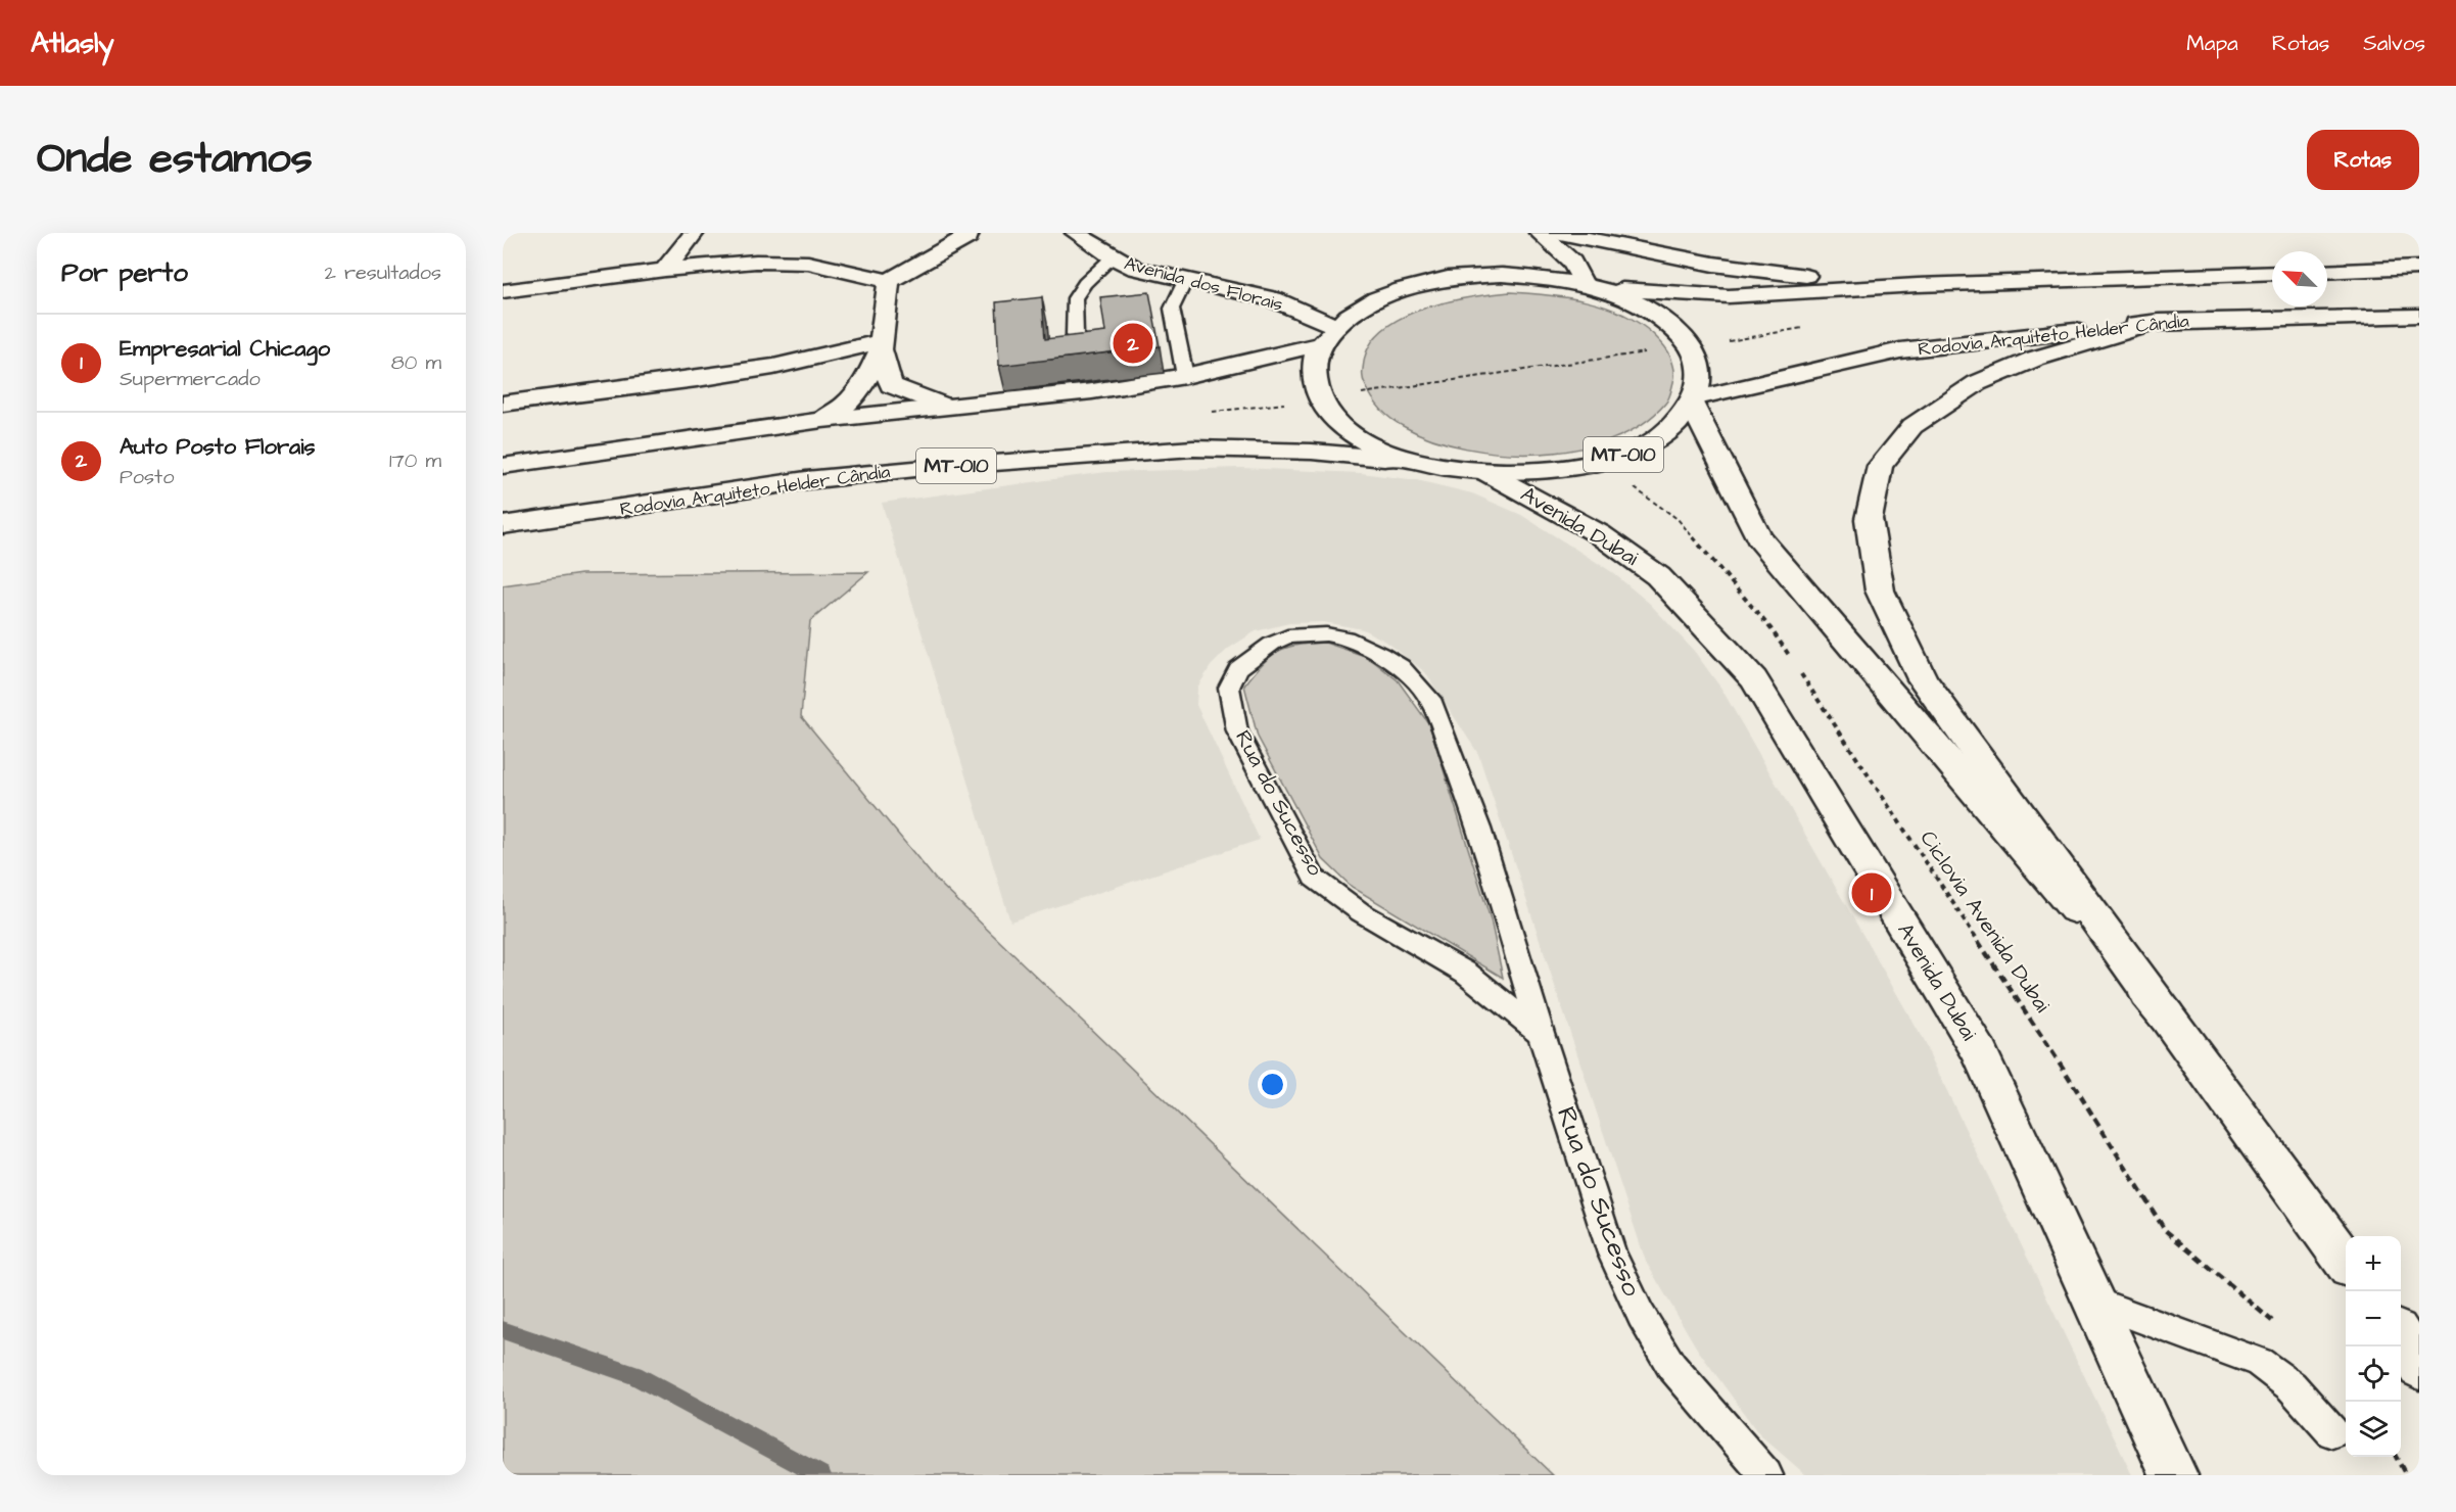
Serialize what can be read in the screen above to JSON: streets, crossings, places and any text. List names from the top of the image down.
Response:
{
  "streets": {
    "main road": [
      "Avenida dos Florais",
      "Rodovia Arquiteto Helder Cândia",
      "MT-010",
      "Avenida Dubai"
    ],
    "lane": ["Rua do Sucesso"],
    "path": ["Ciclovia Avenida Dubai"]
  },
  "crossings": [
    ["Avenida dos Florais", "MT-010"],
    ["Rodovia Arquiteto Helder Cândia", "MT-010"],
    ["MT-010", "Avenida Dubai"]
  ],
  "north": "top left",
  "page": {
    "header": "Atlasly",
    "nav": ["Mapa", "Rotas", "Salvos"],
    "title": "Onde estamos",
    "buttons": "Rotas",
    "heading": ["Por perto", "2 resultados"],
    "list": [
      {
        "mark": "1",
        "name": "Empresarial Chicago",
        "note": "Supermercado",
        "value": "80 m"
      },
      {
        "mark": "2",
        "name": "Auto Posto Florais",
        "note": "Posto",
        "value": "170 m"
      }
    ],
    "pins": ["2", "1"],
    "map_buttons": ["+", "−"]
  }
}
